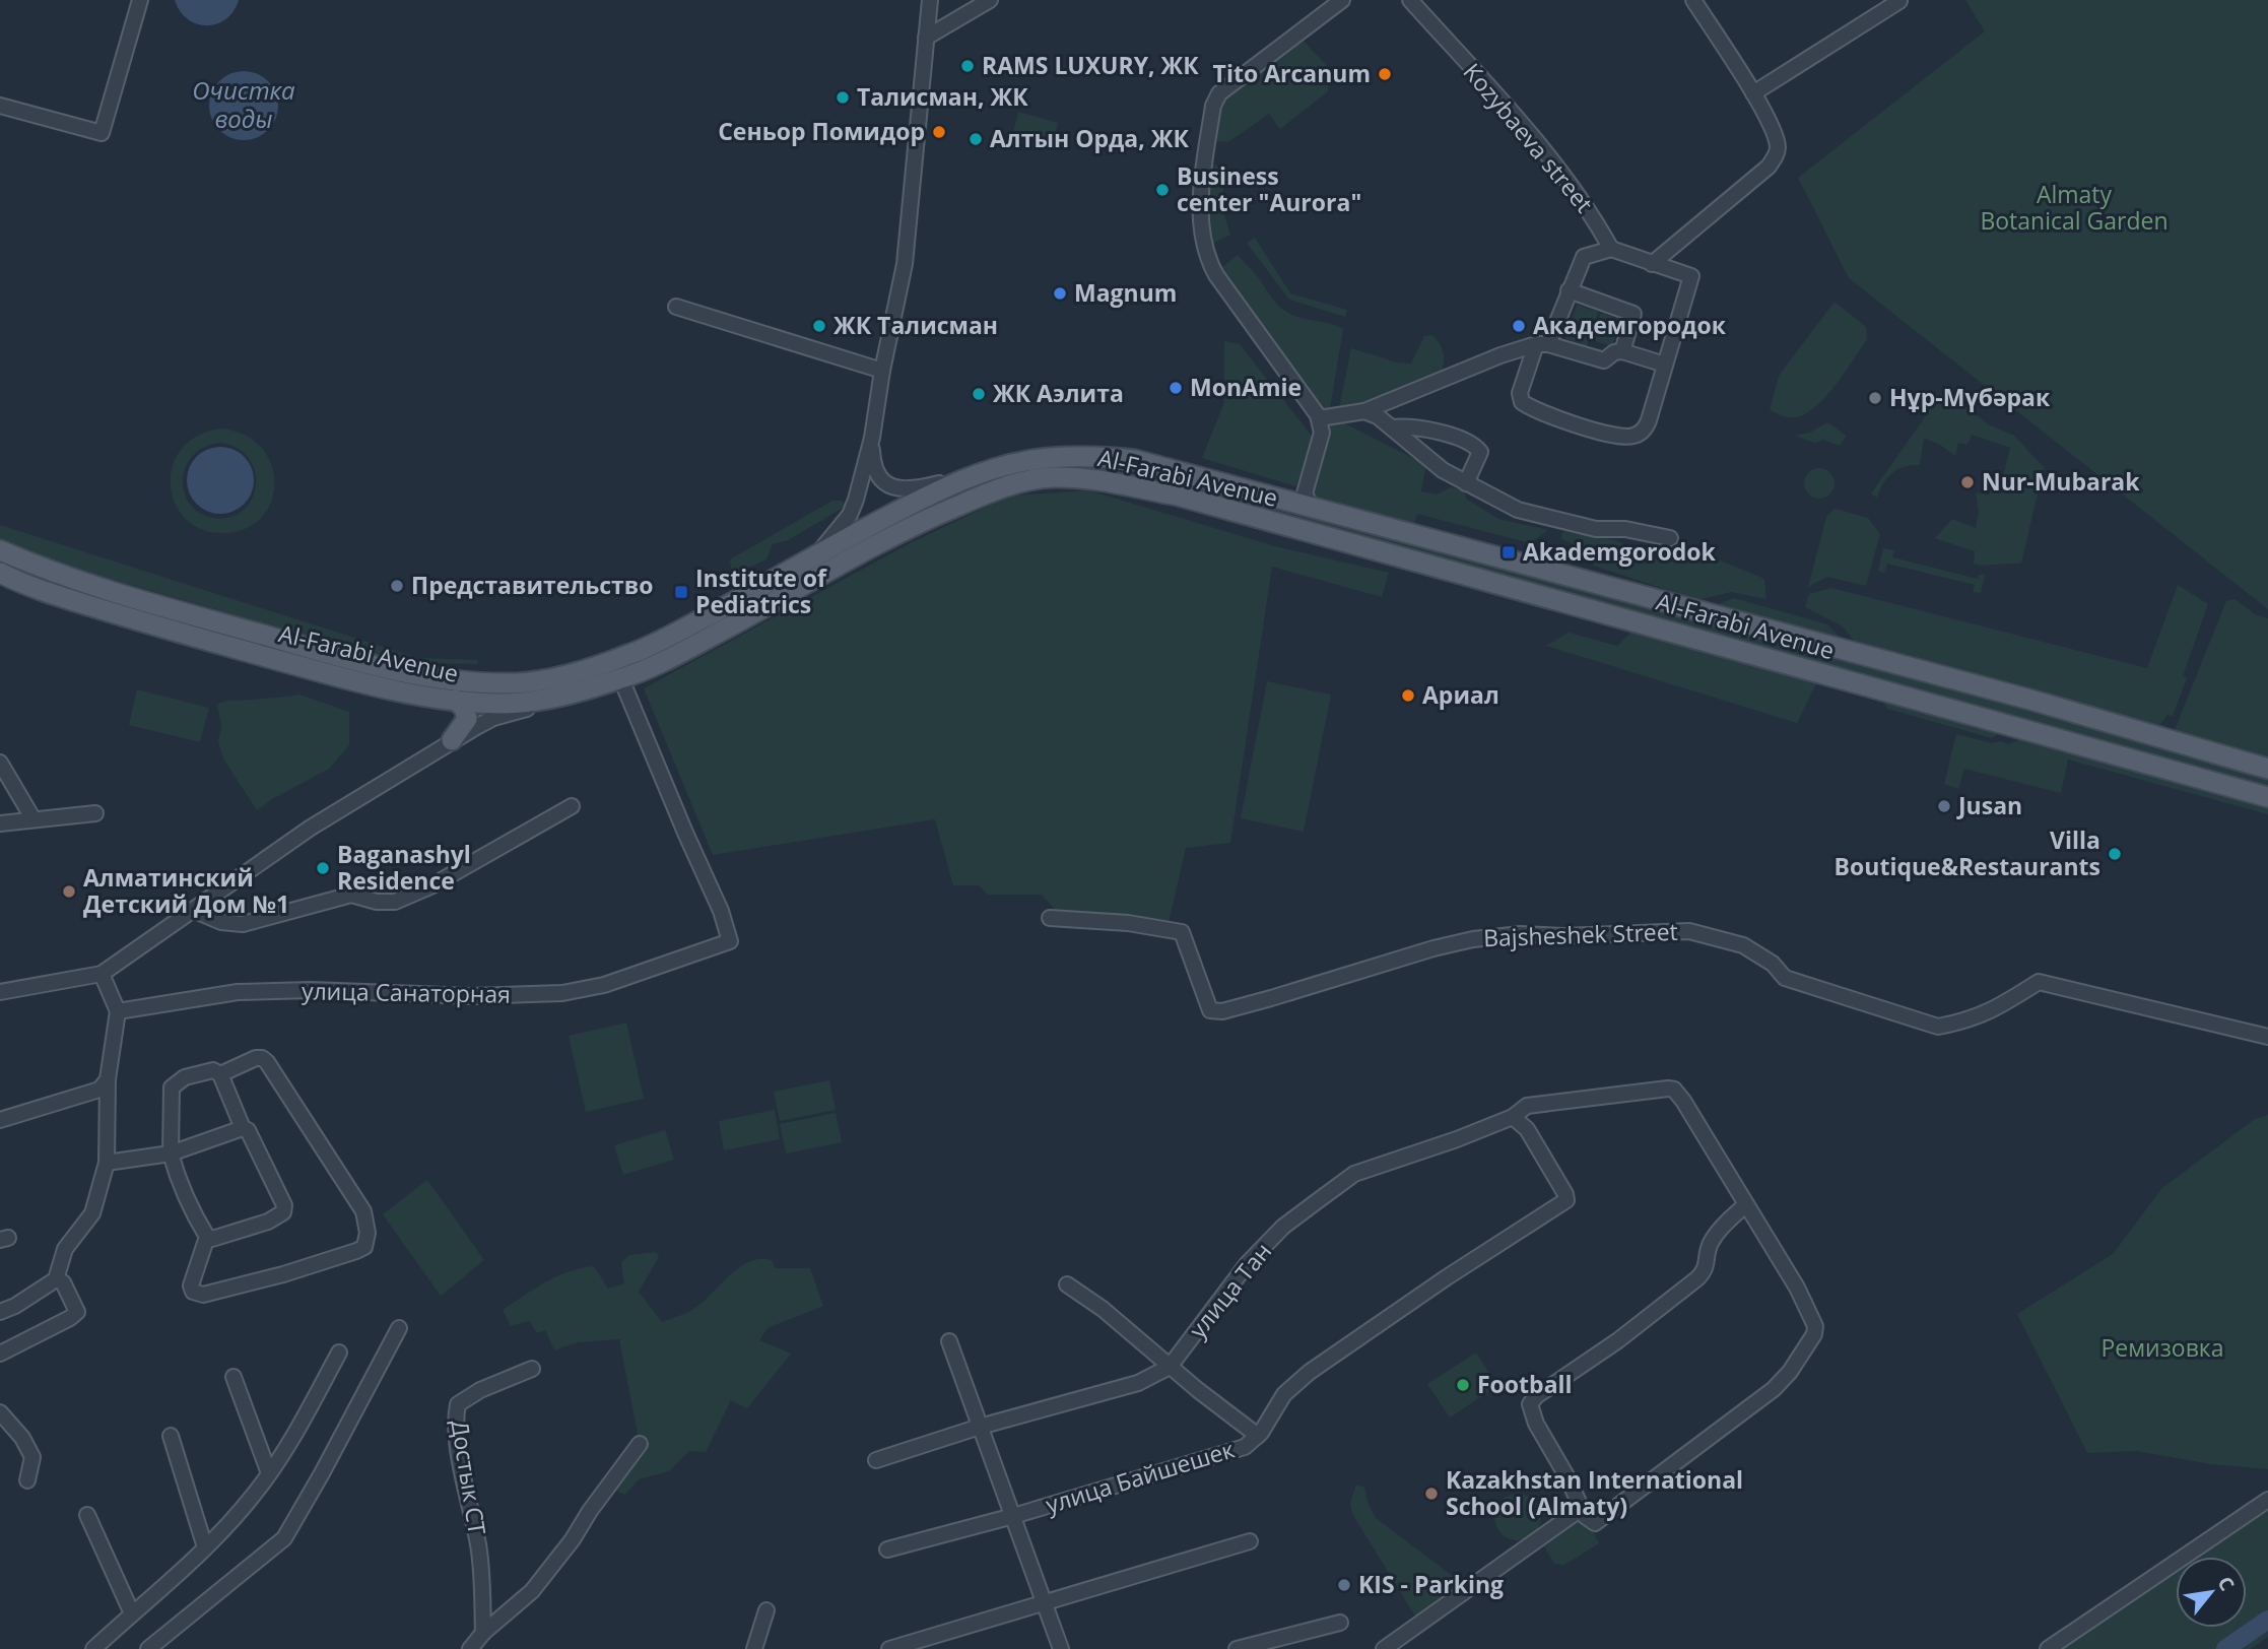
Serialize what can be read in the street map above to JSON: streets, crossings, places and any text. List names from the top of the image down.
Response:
{
  "streets": {
    "main road": ["Al-Farabi Avenue"],
    "street": [
      "Kozybaeva street",
      "Bajsheshek Street",
      "улица Санаторная",
      "улица Тан",
      "Достык СТ",
      "улица Байшешек"
    ]
  },
  "crossings": [
    ["Al-Farabi Avenue", "улица Санаторная"],
    ["улица Тан", "улица Байшешек"]
  ],
  "water": ["Очистка воды"],
  "parks": ["Almaty Botanical Garden", "Ремизовка"],
  "places": {
    "other": [
      "RAMS LUXURY, ЖК",
      "Tito Arcanum",
      "Талисман, ЖК",
      "Сеньор Помидор",
      "Алтын Орда, ЖК",
      "Business center \"Aurora\"",
      "Magnum",
      "ЖК Талисман",
      "Академгородок",
      "MonAmie",
      "ЖК Аэлита",
      "Нұр-Мүбәрак",
      "Nur-Mubarak",
      "Представительство",
      "Ариал",
      "Jusan",
      "Villa Boutique&Restaurants",
      "Baganashyl Residence",
      "Алматинский Детский Дом №1",
      "Football",
      "Kazakhstan International School (Almaty)",
      "KIS - Parking"
    ],
    "transit": ["Akademgorodok", "Institute of Pediatrics"]
  },
  "north": "top right"
}
